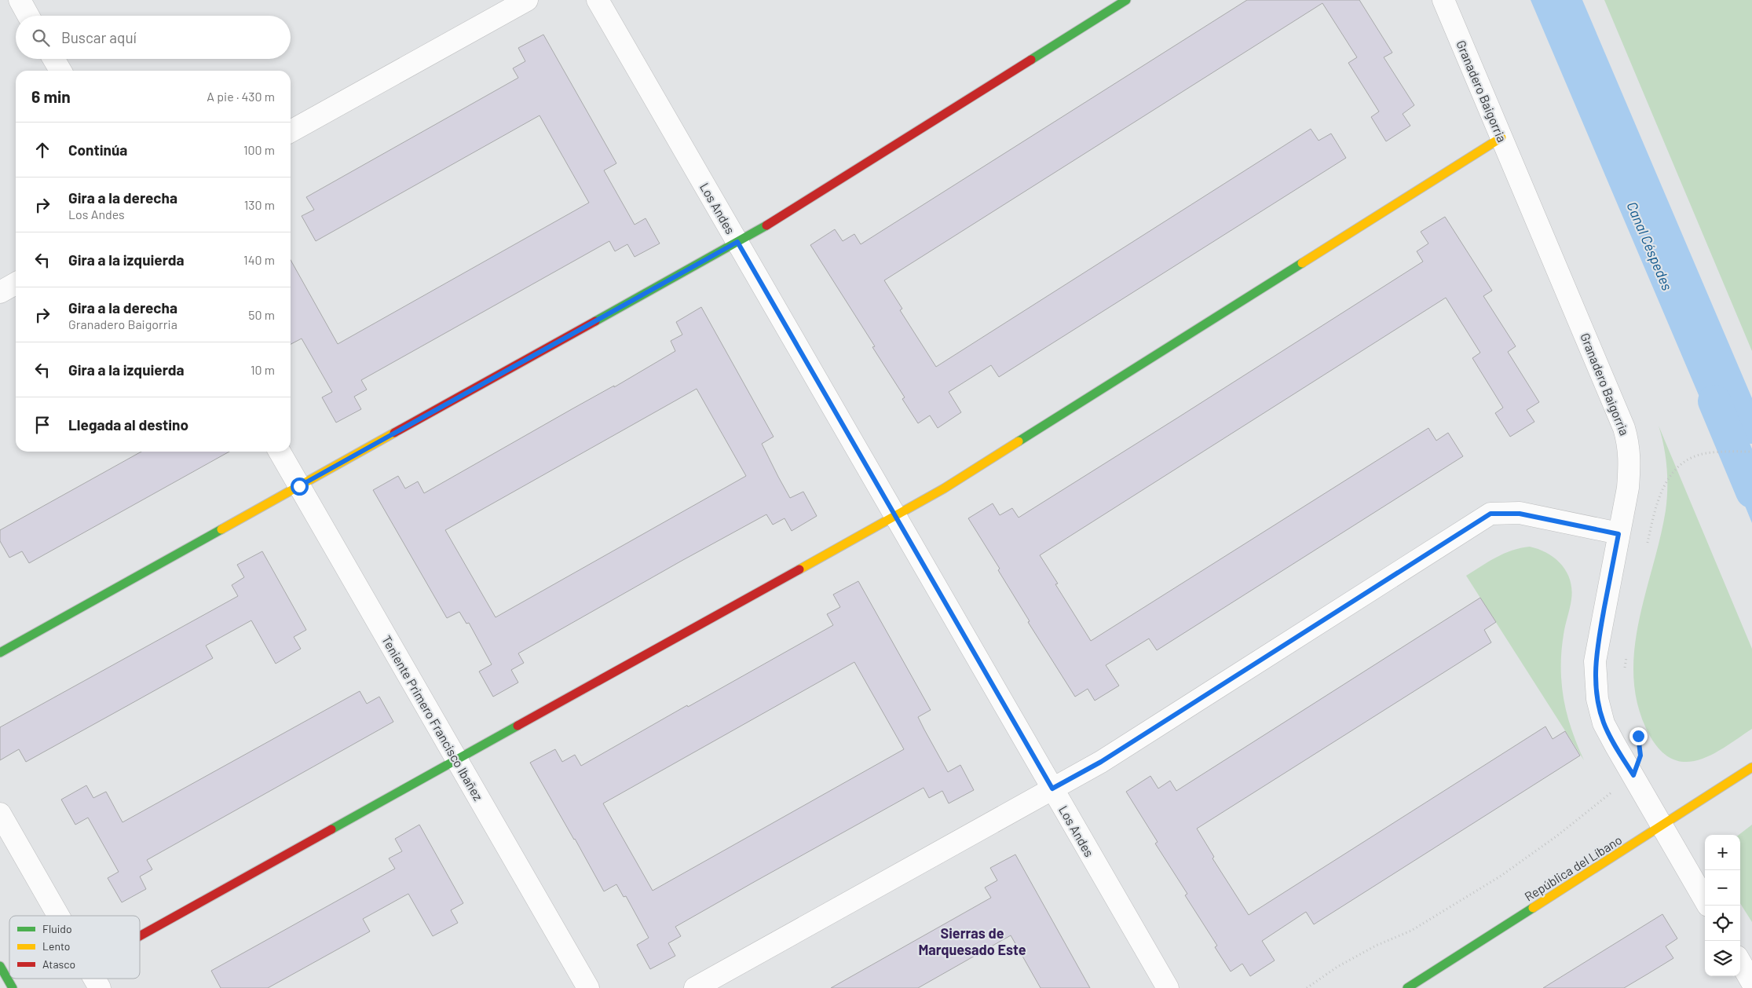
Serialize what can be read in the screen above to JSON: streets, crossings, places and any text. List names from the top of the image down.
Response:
{
  "streets": {
    "street": [
      "Granadero Baigorria",
      "Los Andes",
      "Teniente Primero Francisco Ibañez",
      "República del Líbano"
    ]
  },
  "crossings": [
    ["Granadero Baigorria", "República del Líbano"]
  ],
  "districts": ["Sierras de Marquesado Este"],
  "water": ["Canal Céspedes"],
  "legend": ["Fluido", "Lento", "Atasco"],
  "page": {
    "search": "Buscar aquí",
    "heading": ["6 min", "A pie · 430 m"],
    "list": [
      ["Continúa", "100 m"],
      ["Gira a la derecha", "Los Andes", "130 m"],
      ["Gira a la izquierda", "140 m"],
      ["Gira a la derecha", "Granadero Baigorria", "50 m"],
      ["Gira a la izquierda", "10 m"],
      "Llegada al destino"
    ],
    "map_buttons": ["+", "−"]
  }
}
